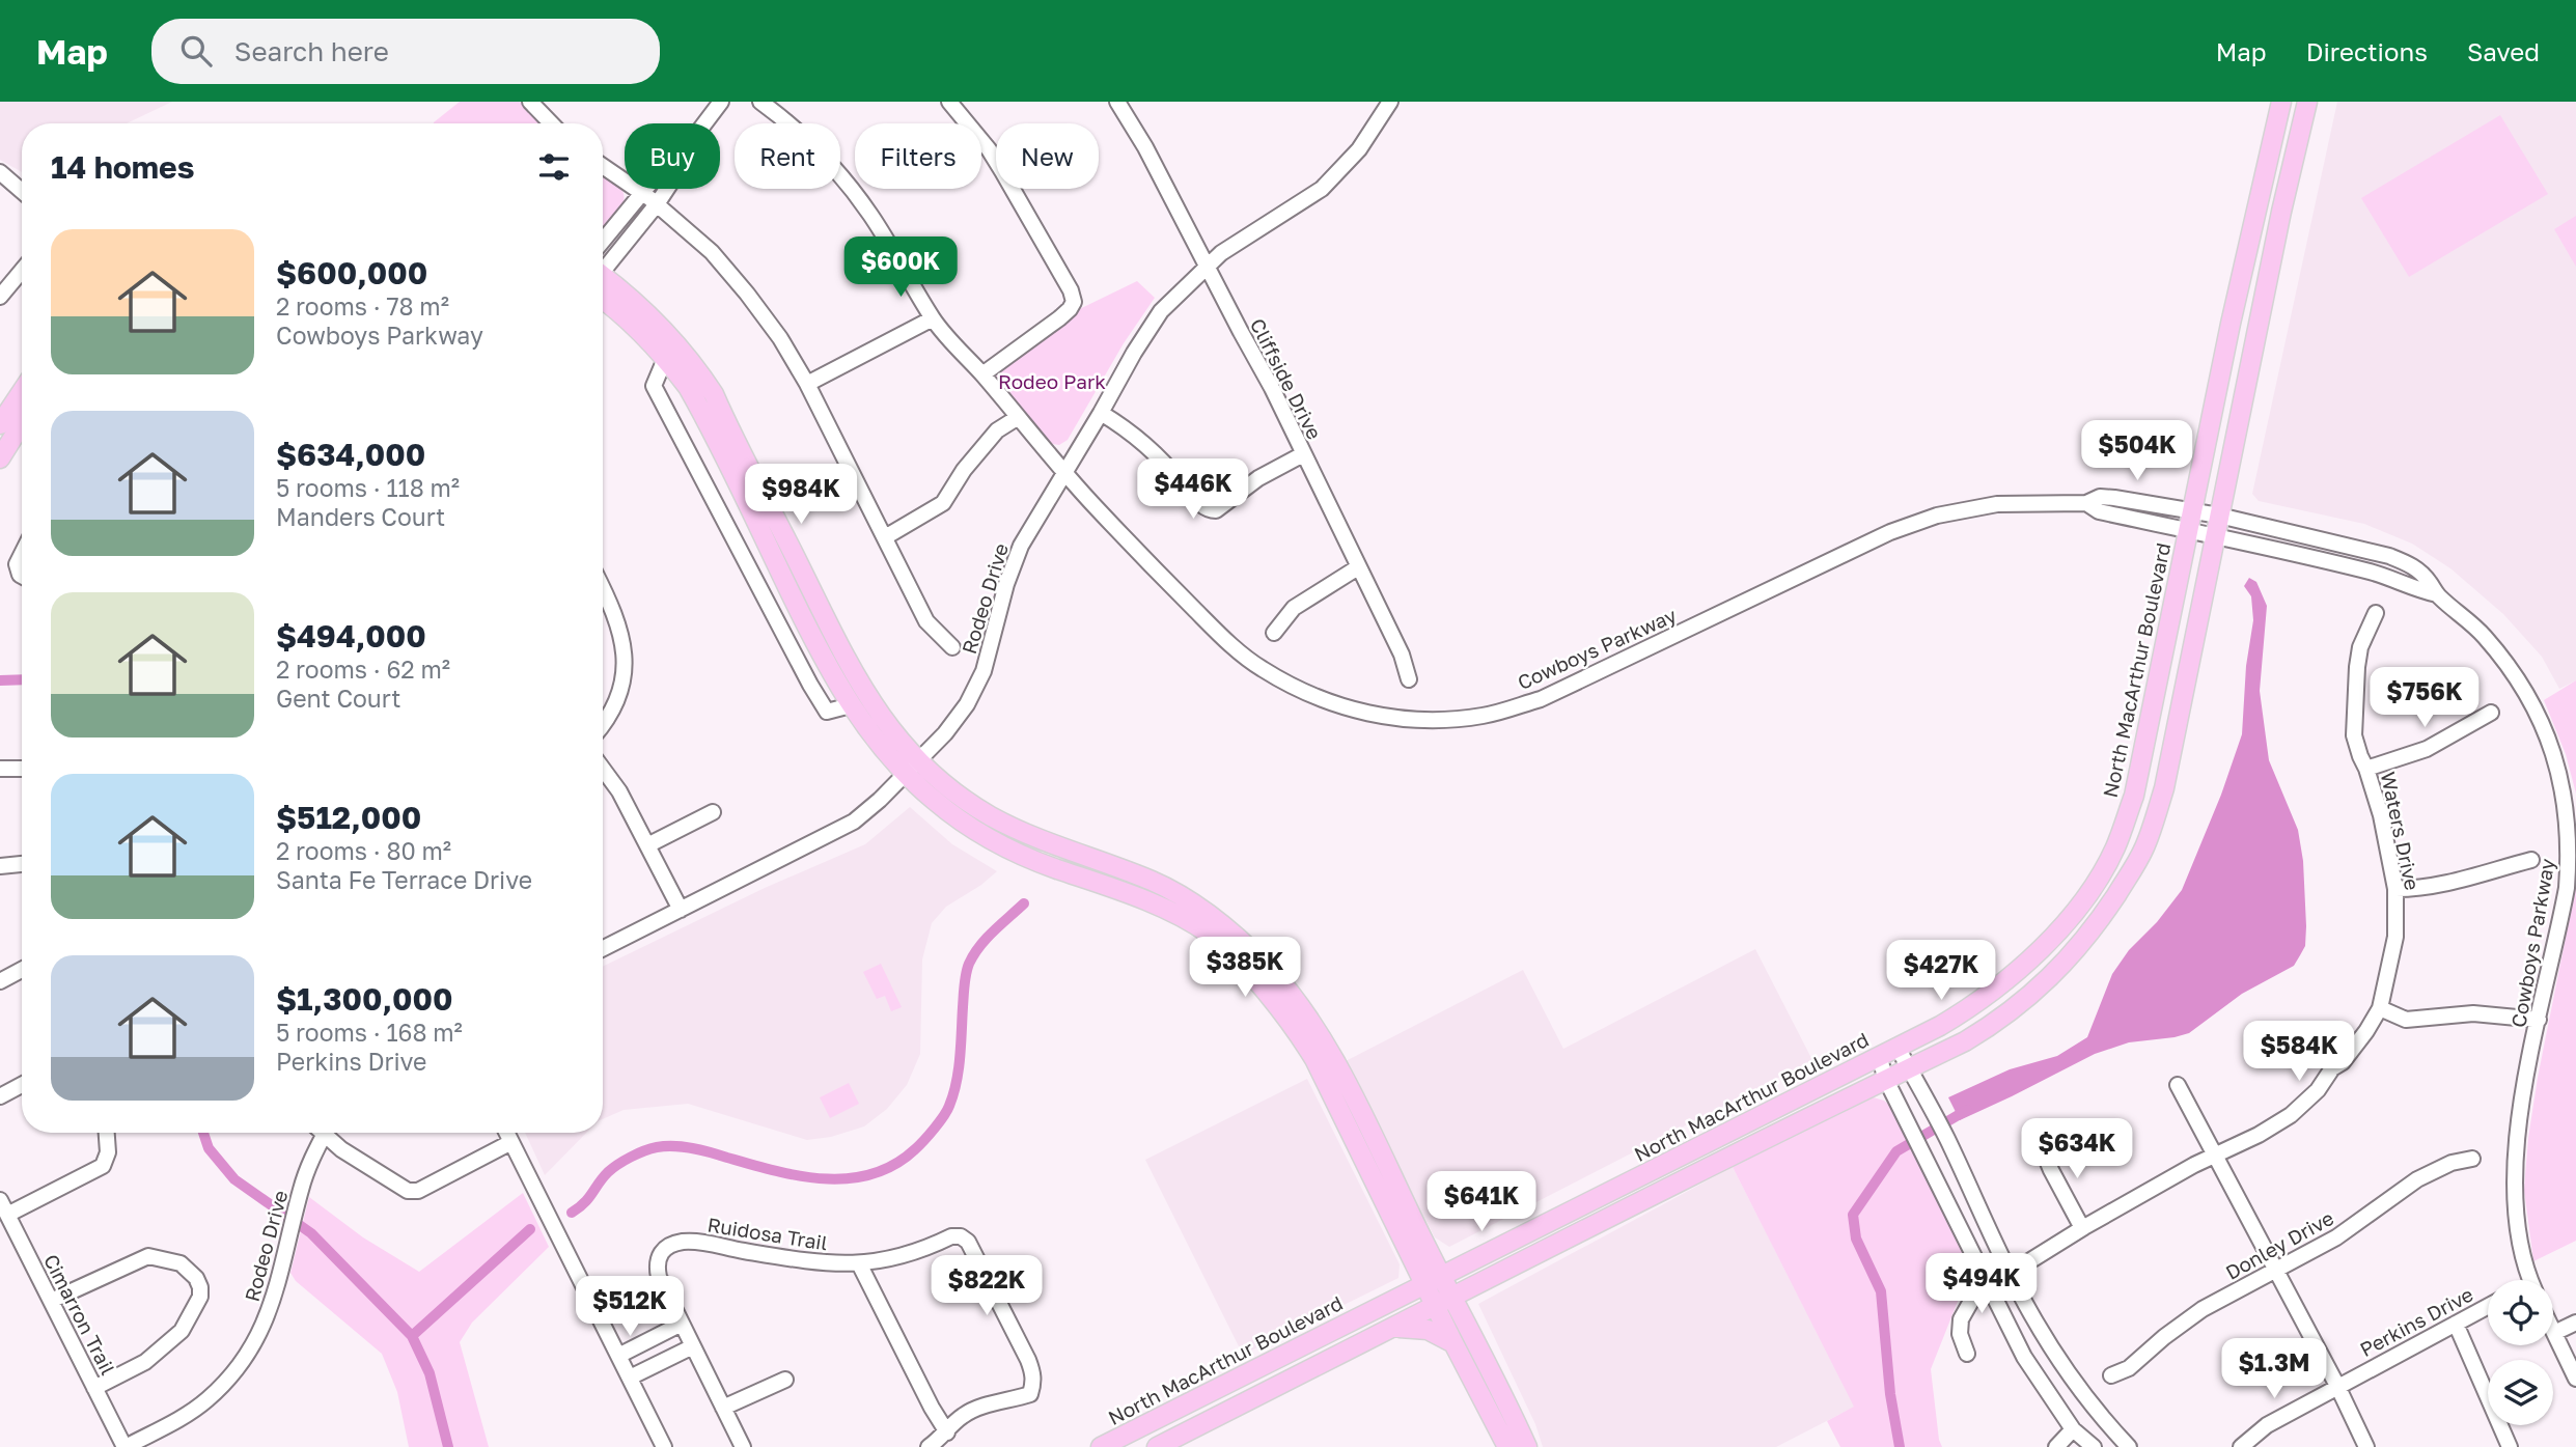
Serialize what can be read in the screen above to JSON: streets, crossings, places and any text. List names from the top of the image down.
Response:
{
  "streets": {
    "main road": ["North MacArthur Boulevard"],
    "street": [
      "Cliffside Drive",
      "Rodeo Drive",
      "Cowboys Parkway",
      "Waters Drive",
      "Ruidosa Trail",
      "Donley Drive",
      "Cimarron Trail",
      "Perkins Drive"
    ]
  },
  "crossings": [
    ["Cliffside Drive", "Rodeo Drive"],
    ["Rodeo Drive", "Cowboys Parkway"],
    ["Rodeo Drive", "Cimarron Trail"],
    ["Cowboys Parkway", "North MacArthur Boulevard"]
  ],
  "parks": ["Rodeo Park"],
  "page": {
    "header": "Map",
    "search": "Search here",
    "nav": ["Map", "Directions", "Saved"],
    "chip": [
      "Buy",
      "Rent",
      "Filters",
      "New"
    ],
    "heading": "14 homes",
    "list": [
      {
        "name": "$600,000",
        "note": "2 rooms · 78 m² · Cowboys Parkway"
      },
      {
        "name": "$634,000",
        "note": "5 rooms · 118 m² · Manders Court"
      },
      {
        "name": "$494,000",
        "note": "2 rooms · 62 m² · Gent Court"
      },
      {
        "name": "$512,000",
        "note": "2 rooms · 80 m² · Santa Fe Terrace Drive"
      },
      {
        "name": "$1,300,000",
        "note": "5 rooms · 168 m² · Perkins Drive"
      }
    ],
    "price": [
      "$600K",
      "$504K",
      "$446K",
      "$984K",
      "$756K",
      "$385K",
      "$427K",
      "$584K",
      "$634K",
      "$641K",
      "$494K",
      "$822K",
      "$512K",
      "$1.3M"
    ]
  }
}
